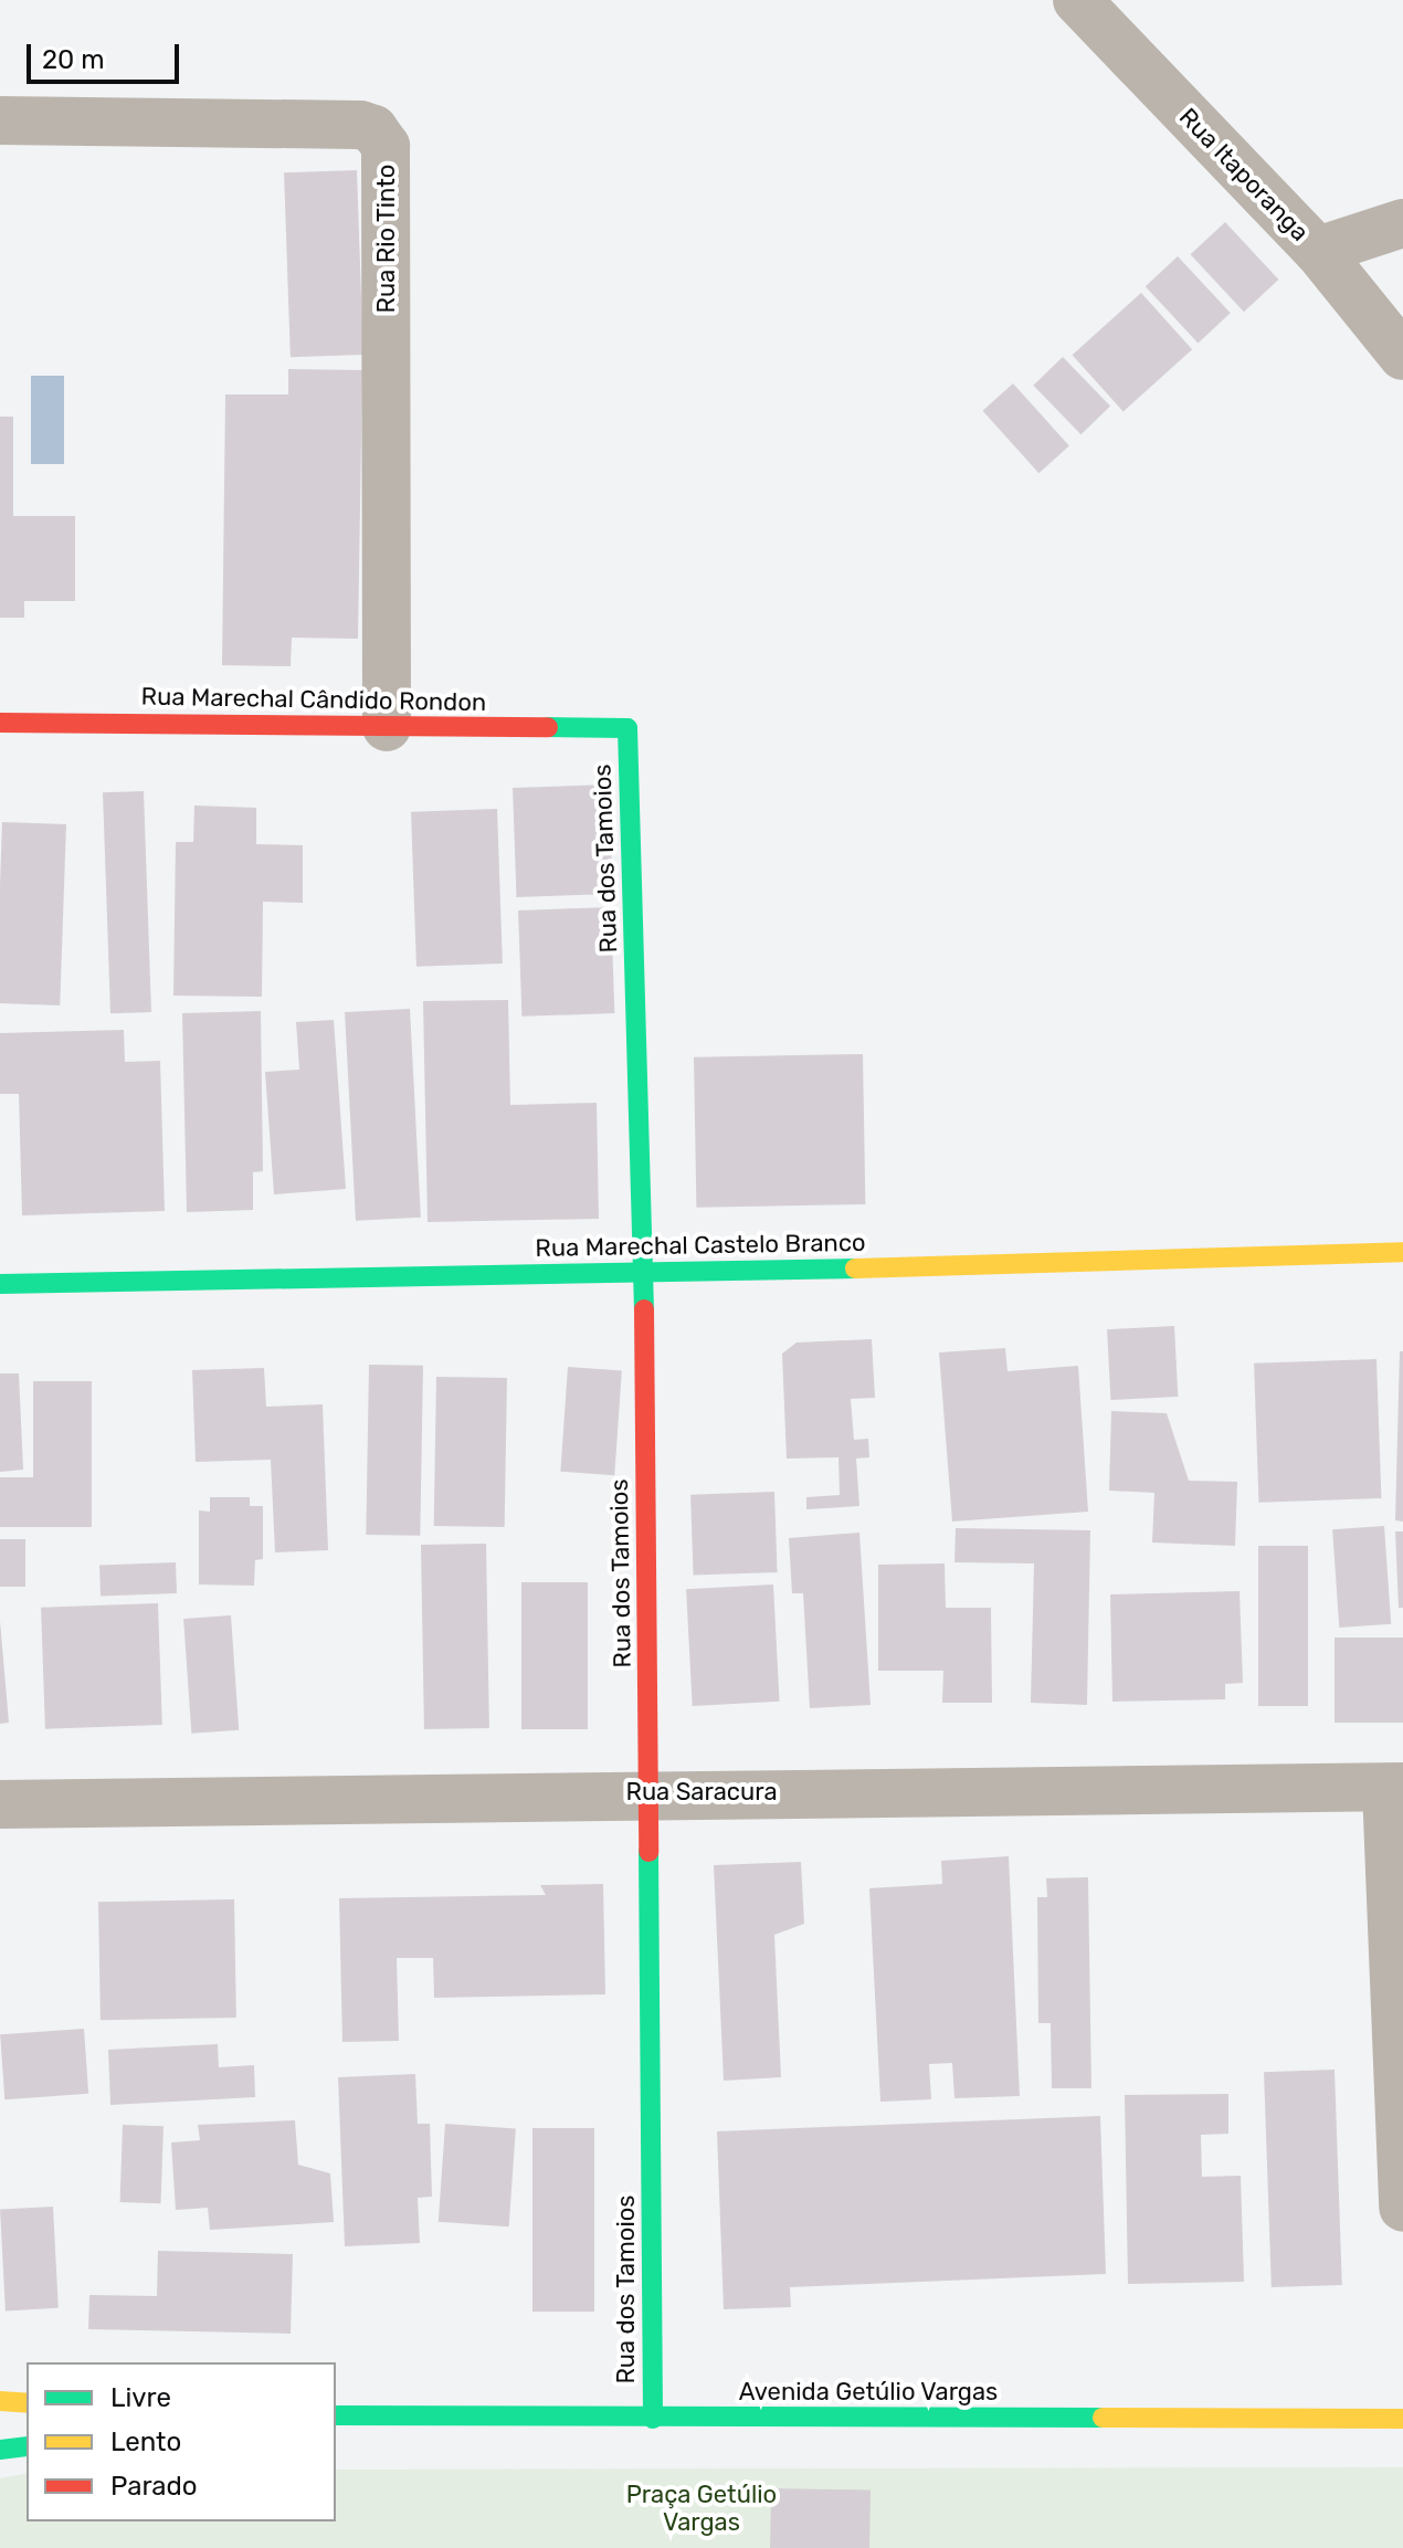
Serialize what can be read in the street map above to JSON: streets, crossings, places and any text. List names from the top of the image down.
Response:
{
  "streets": {
    "street": [
      "Rua Itaporanga",
      "Rua Rio Tinto",
      "Rua Marechal Cândido Rondon",
      "Rua dos Tamoios",
      "Rua Marechal Castelo Branco",
      "Rua Saracura",
      "Avenida Getúlio Vargas"
    ]
  },
  "crossings": [
    ["Rua Rio Tinto", "Rua Marechal Cândido Rondon"],
    ["Rua Marechal Cândido Rondon", "Rua dos Tamoios"],
    ["Rua dos Tamoios", "Rua Marechal Castelo Branco"],
    ["Rua dos Tamoios", "Rua Saracura"],
    ["Rua dos Tamoios", "Avenida Getúlio Vargas"]
  ],
  "parks": ["Praça Getúlio Vargas"],
  "legend": ["Livre", "Lento", "Parado"],
  "scale_bar": "20 m"
}
